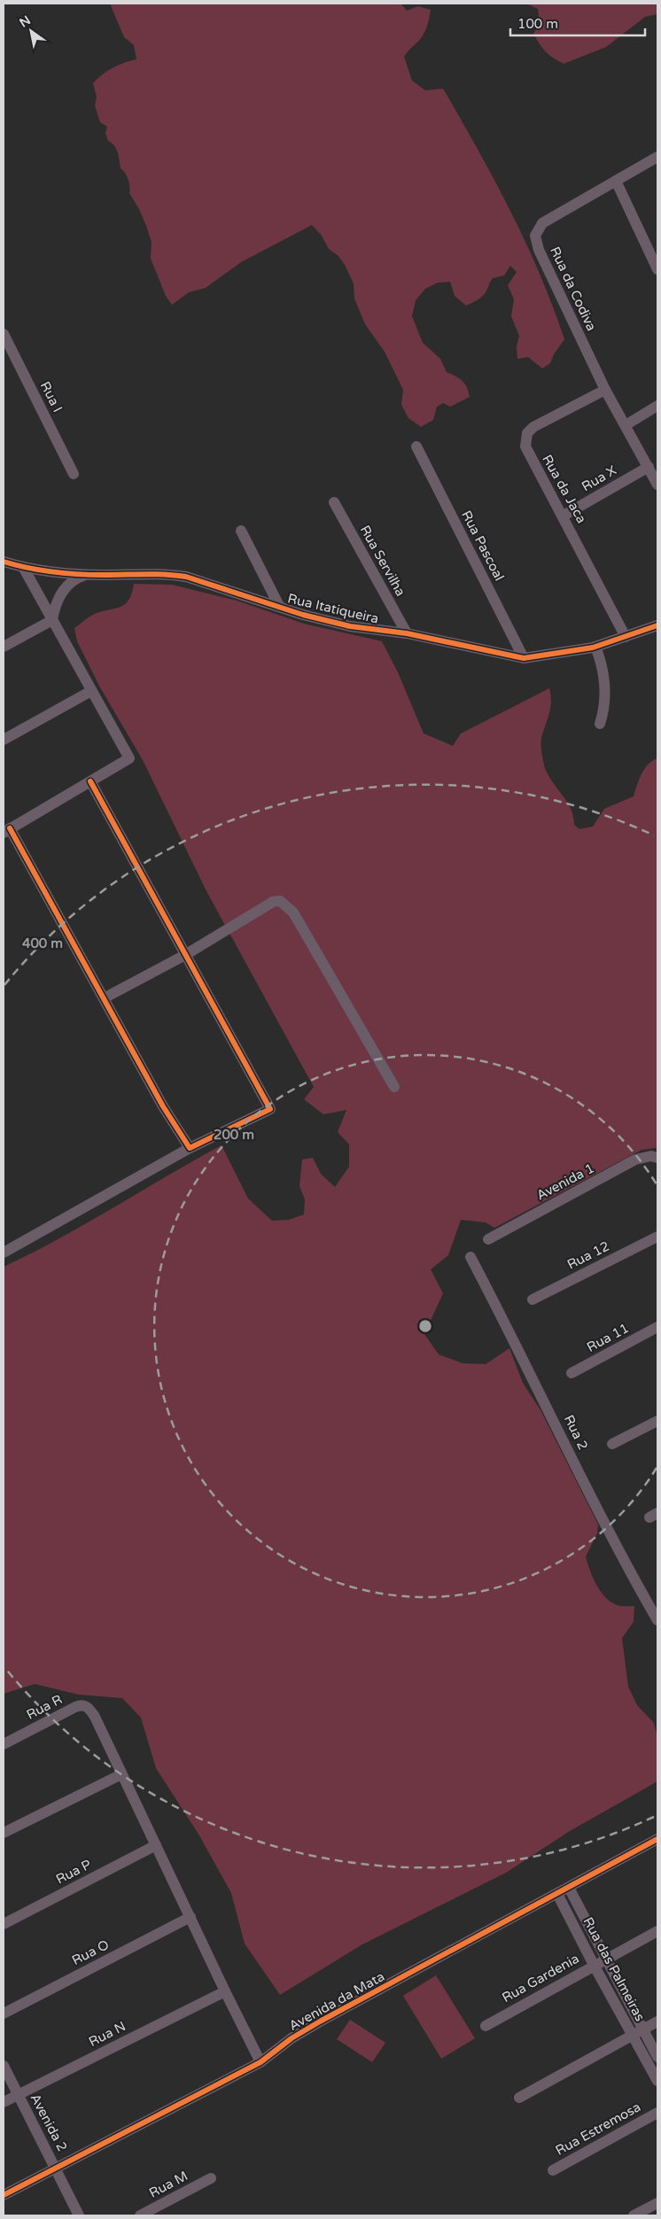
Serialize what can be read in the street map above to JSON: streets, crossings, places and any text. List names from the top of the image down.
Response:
{
  "streets": {
    "street": [
      "Rua da Codiva",
      "Rua I",
      "Rua X",
      "Rua da Jaca",
      "Rua Pascoal",
      "Rua Servilha",
      "Rua Itatiqueira",
      "Avenida 1",
      "Rua 12",
      "Rua 11",
      "Rua 2",
      "Rua R",
      "Rua P",
      "Rua O",
      "Rua das Palmeiras",
      "Rua Gardenia",
      "Avenida da Mata",
      "Rua N",
      "Avenida 2",
      "Rua Estremosa",
      "Rua M"
    ]
  },
  "crossings": [
    ["Rua da Codiva", "Rua X"],
    ["Rua da Codiva", "Rua da Jaca"],
    ["Rua X", "Rua da Jaca"],
    ["Rua da Jaca", "Rua Itatiqueira"],
    ["Rua Pascoal", "Rua Itatiqueira"],
    ["Rua Servilha", "Rua Itatiqueira"],
    ["Rua das Palmeiras", "Rua Gardenia"],
    ["Rua das Palmeiras", "Avenida da Mata"],
    ["Avenida da Mata", "Avenida 2"],
    ["Rua N", "Avenida 2"]
  ],
  "scale_bar": "100 m",
  "north": "top left",
  "rings": ["400 m", "200 m"]
}
